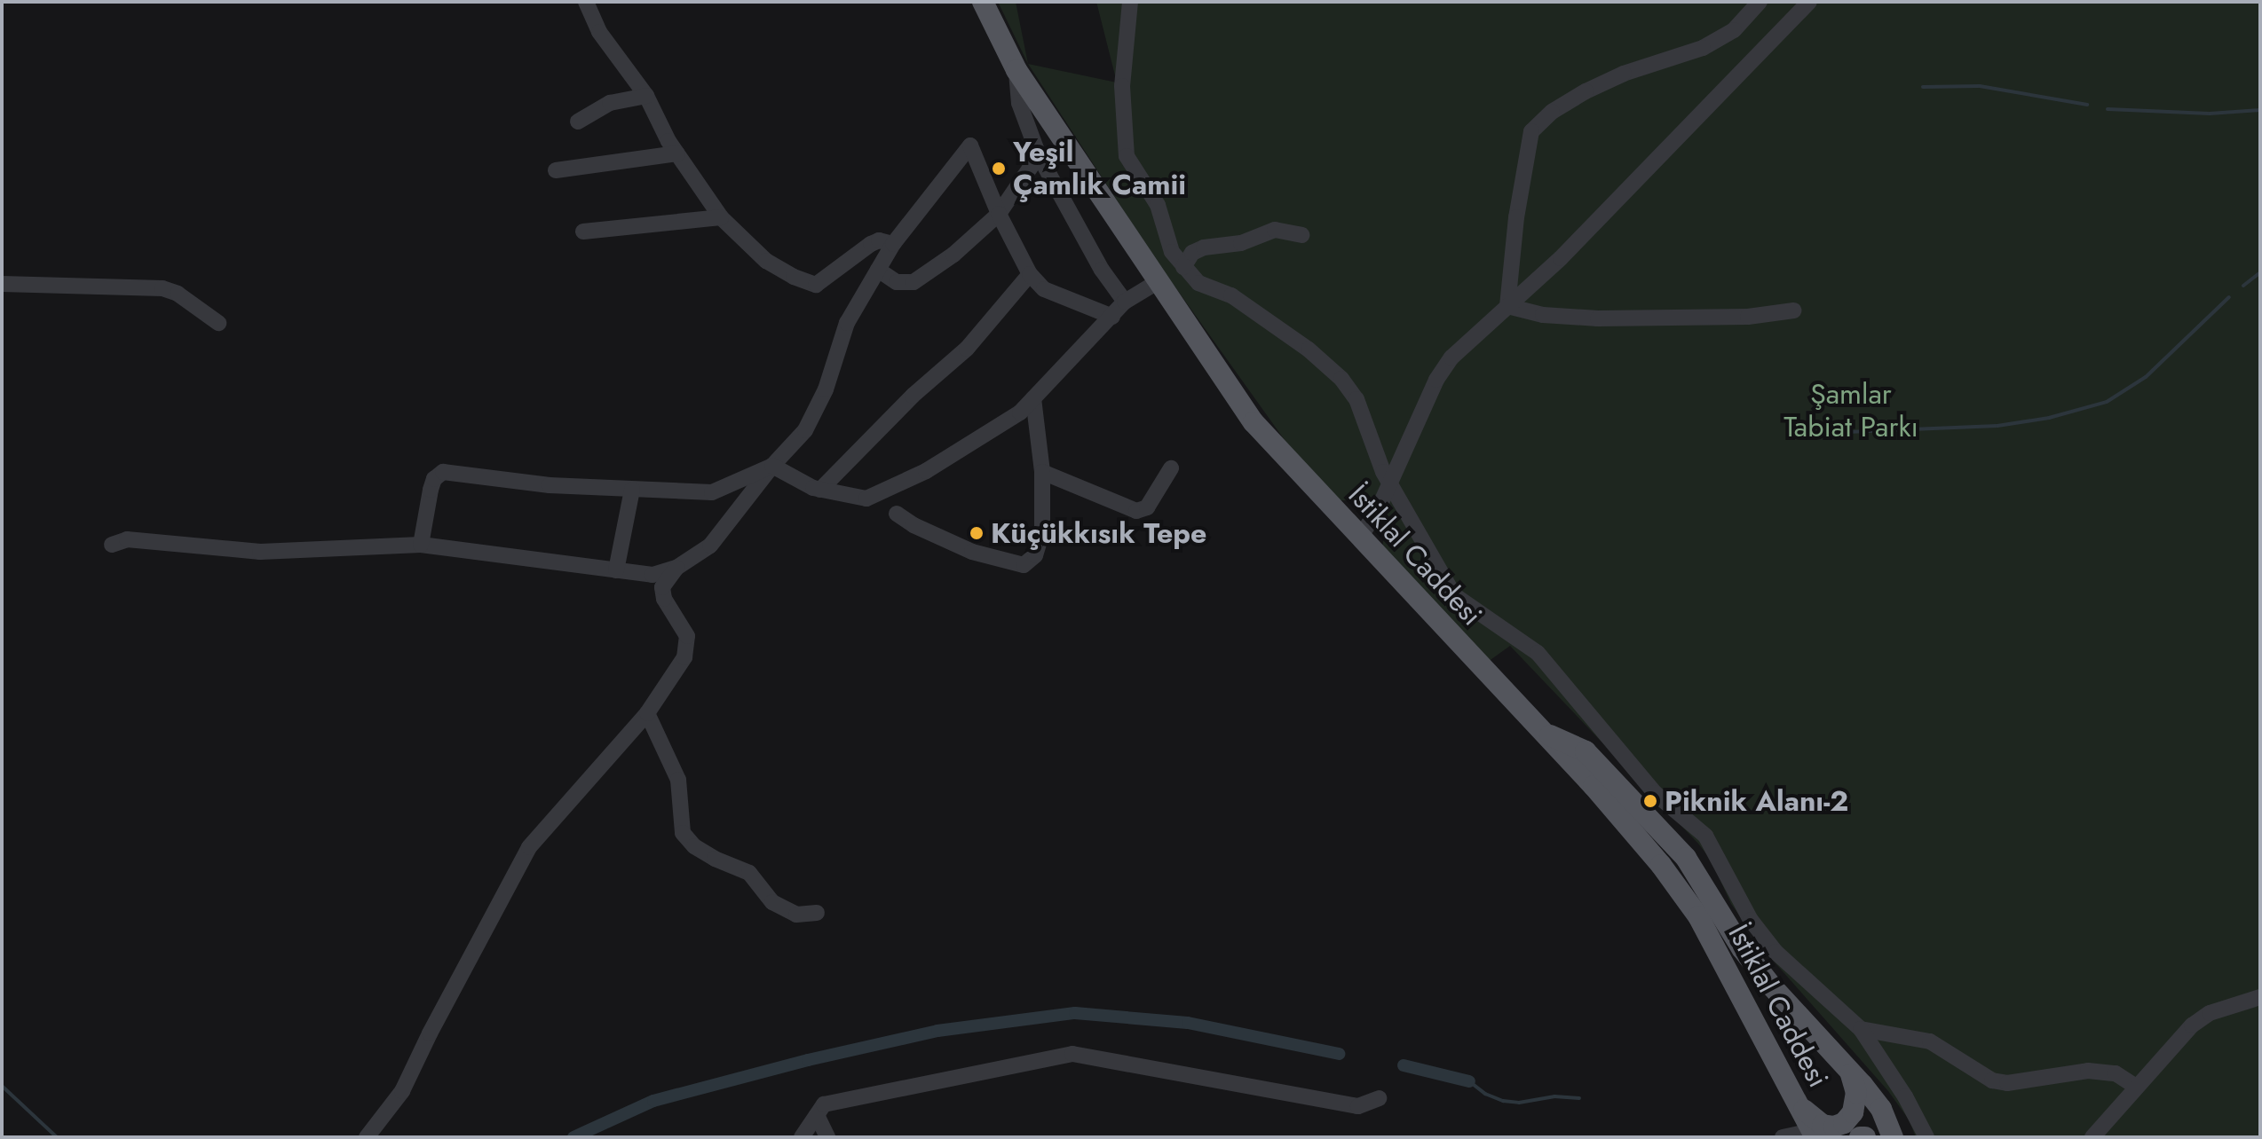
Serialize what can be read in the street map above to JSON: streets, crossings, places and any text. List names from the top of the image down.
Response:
{
  "streets": {
    "main road": ["İstiklal Caddesi"]
  },
  "parks": ["Şamlar Tabiat Parkı"],
  "places": ["Yeşil Çamlık Camii", "Küçükkısık Tepe", "Piknik Alanı-2"]
}
